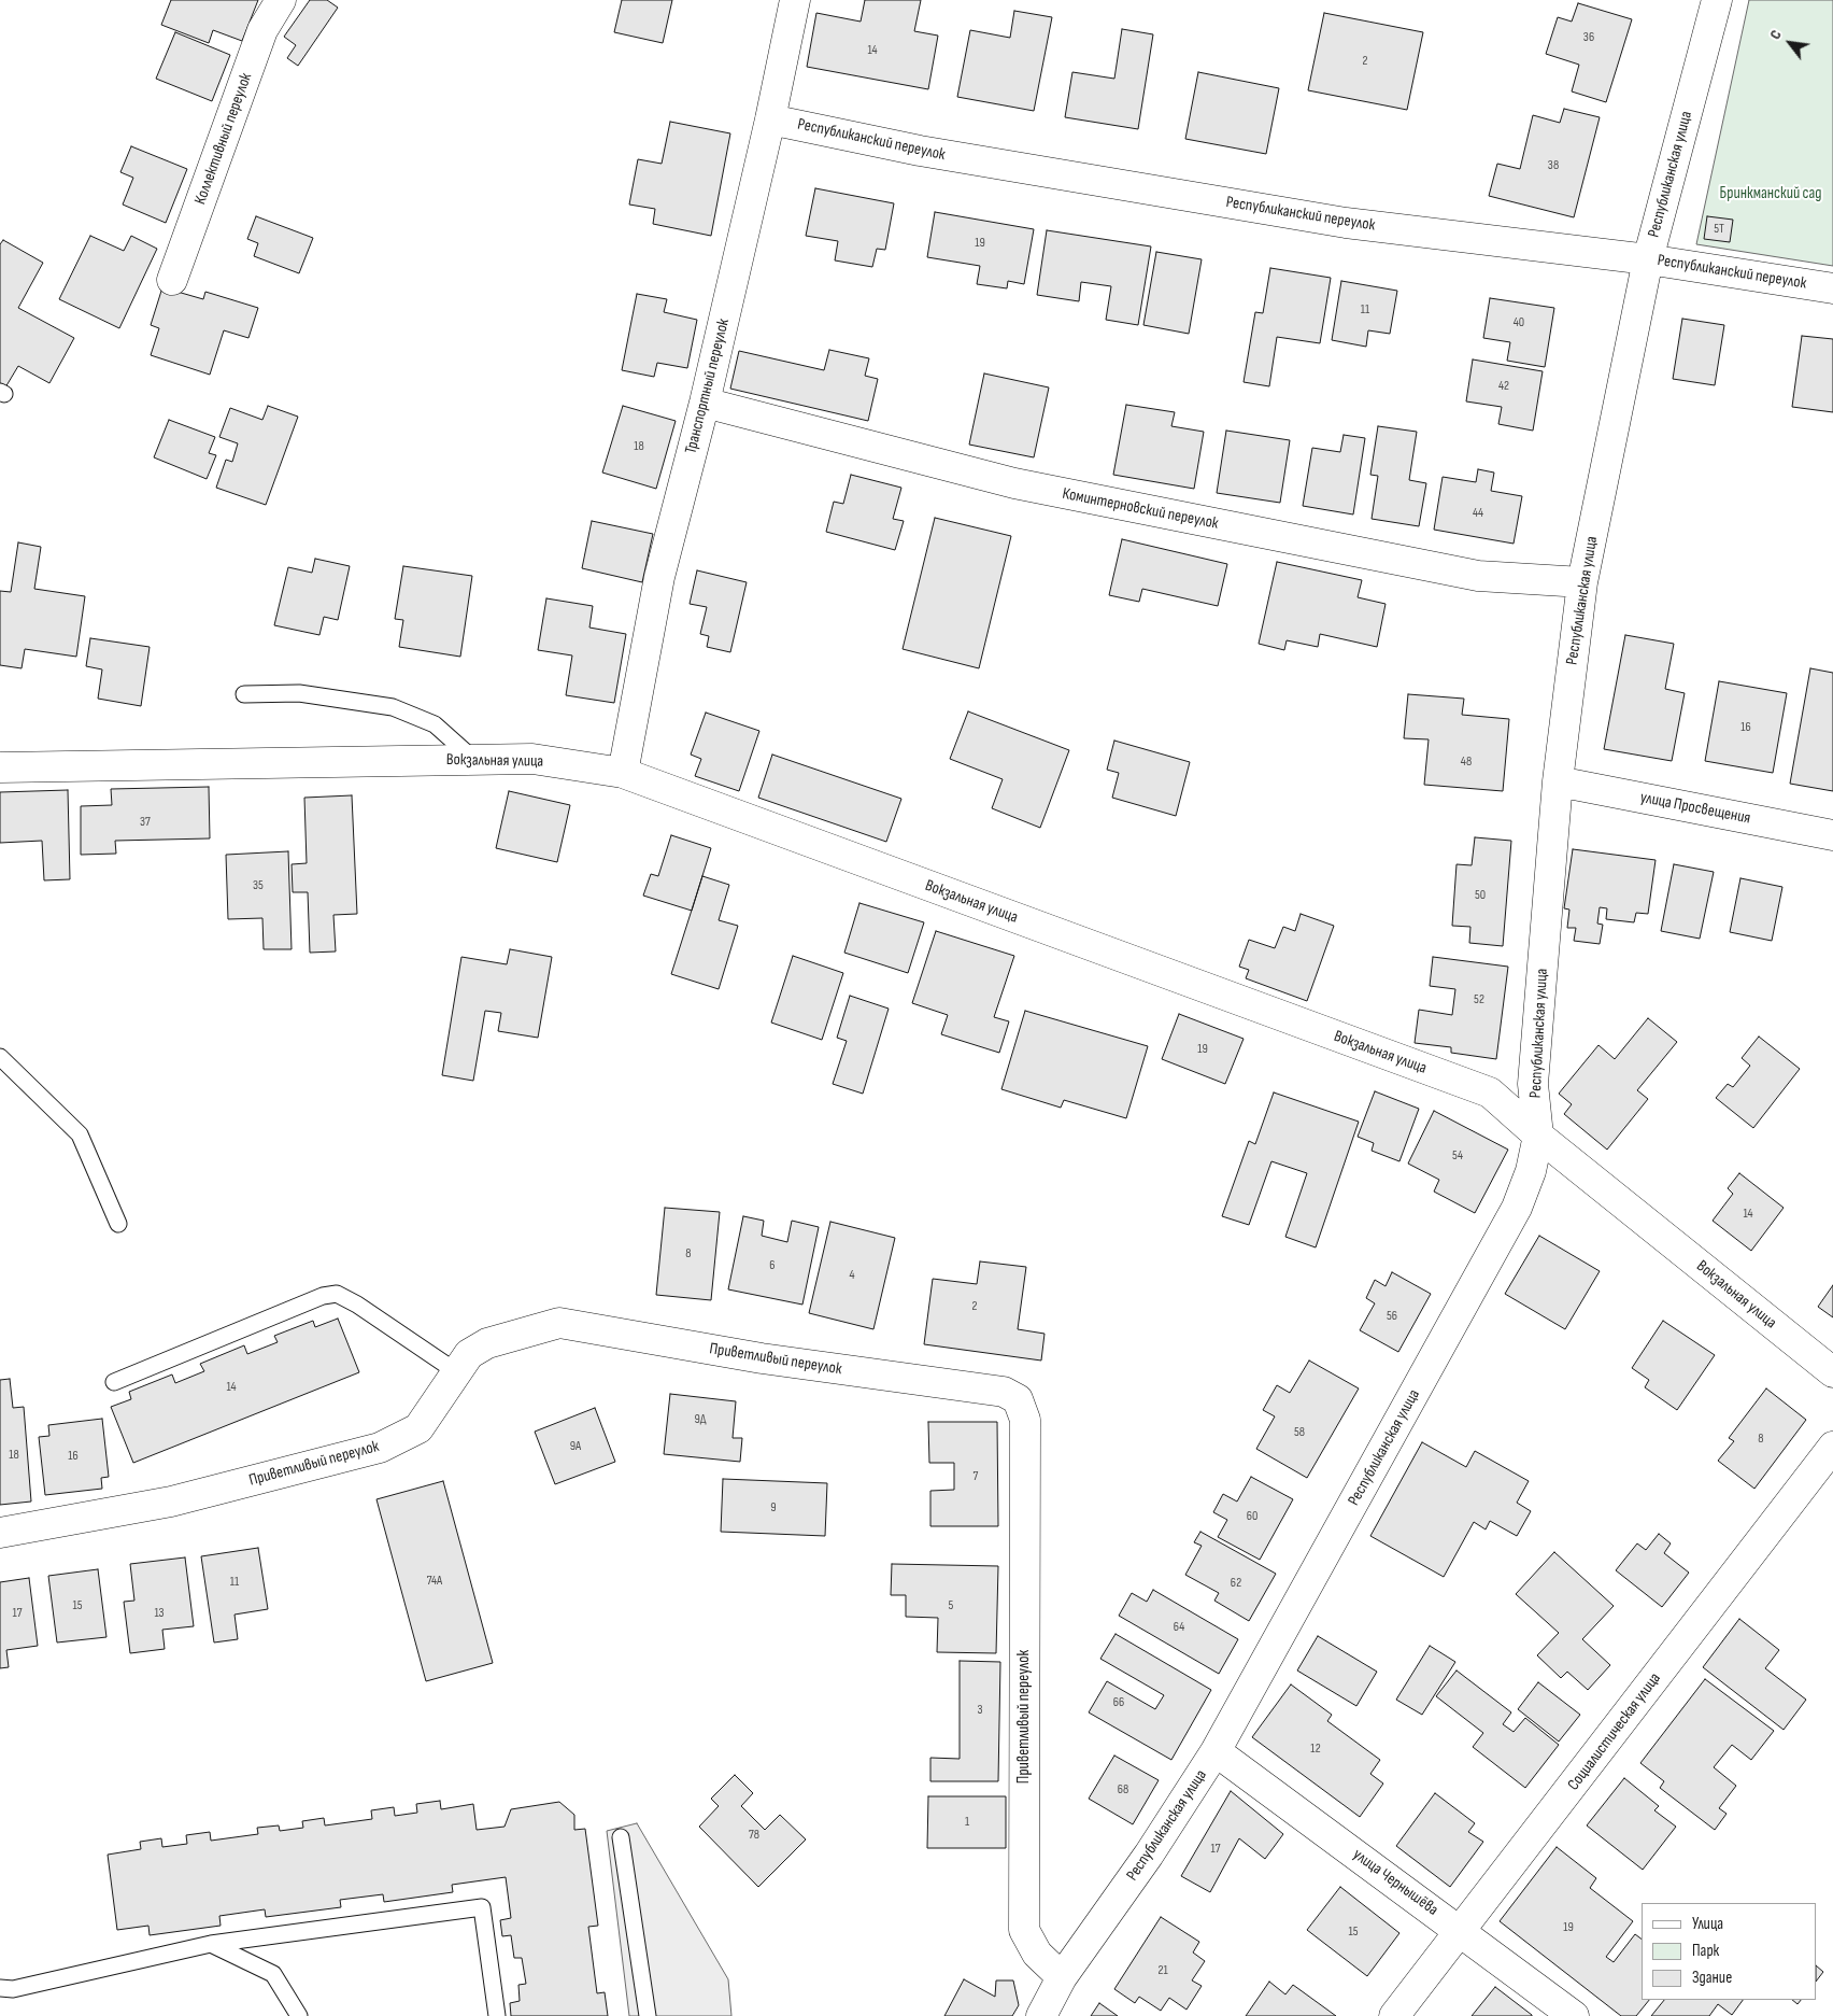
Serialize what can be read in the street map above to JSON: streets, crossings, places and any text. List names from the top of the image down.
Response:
{
  "streets": {
    "street": [
      "Коллективный переулок",
      "Республиканский переулок",
      "Республиканская улица",
      "Транспортный переулок",
      "Коминтерновский переулок",
      "Вокзальная улица",
      "улица Просвещения",
      "Приветливый переулок",
      "Социалистическая улица",
      "улица Чернышёва"
    ]
  },
  "crossings": [
    ["Республиканский переулок", "Республиканская улица"],
    ["Республиканский переулок", "Транспортный переулок"],
    ["Республиканская улица", "Коминтерновский переулок"],
    ["Республиканская улица", "Вокзальная улица"],
    ["Республиканская улица", "улица Просвещения"],
    ["Республиканская улица", "Приветливый переулок"],
    ["Республиканская улица", "улица Чернышёва"],
    ["Транспортный переулок", "Коминтерновский переулок"],
    ["Транспортный переулок", "Вокзальная улица"],
    ["Социалистическая улица", "улица Чернышёва"]
  ],
  "parks": ["Бринкманский сад"],
  "house_numbers": [
    "36",
    "14",
    "2",
    "38",
    "5Т",
    "19",
    "11",
    "40",
    "42",
    "18",
    "44",
    "16",
    "48",
    "37",
    "35",
    "50",
    "52",
    "19",
    "54",
    "14",
    "8",
    "6",
    "4",
    "2",
    "56",
    "14",
    "9Д",
    "58",
    "8",
    "9А",
    "18",
    "16",
    "7",
    "9",
    "60",
    "74А",
    "11",
    "62",
    "15",
    "5",
    "17",
    "13",
    "64",
    "66",
    "3",
    "12",
    "68",
    "1",
    "78",
    "17",
    "19",
    "15",
    "21"
  ],
  "legend": ["Улица", "Парк", "Здание"],
  "north": "top left"
}
